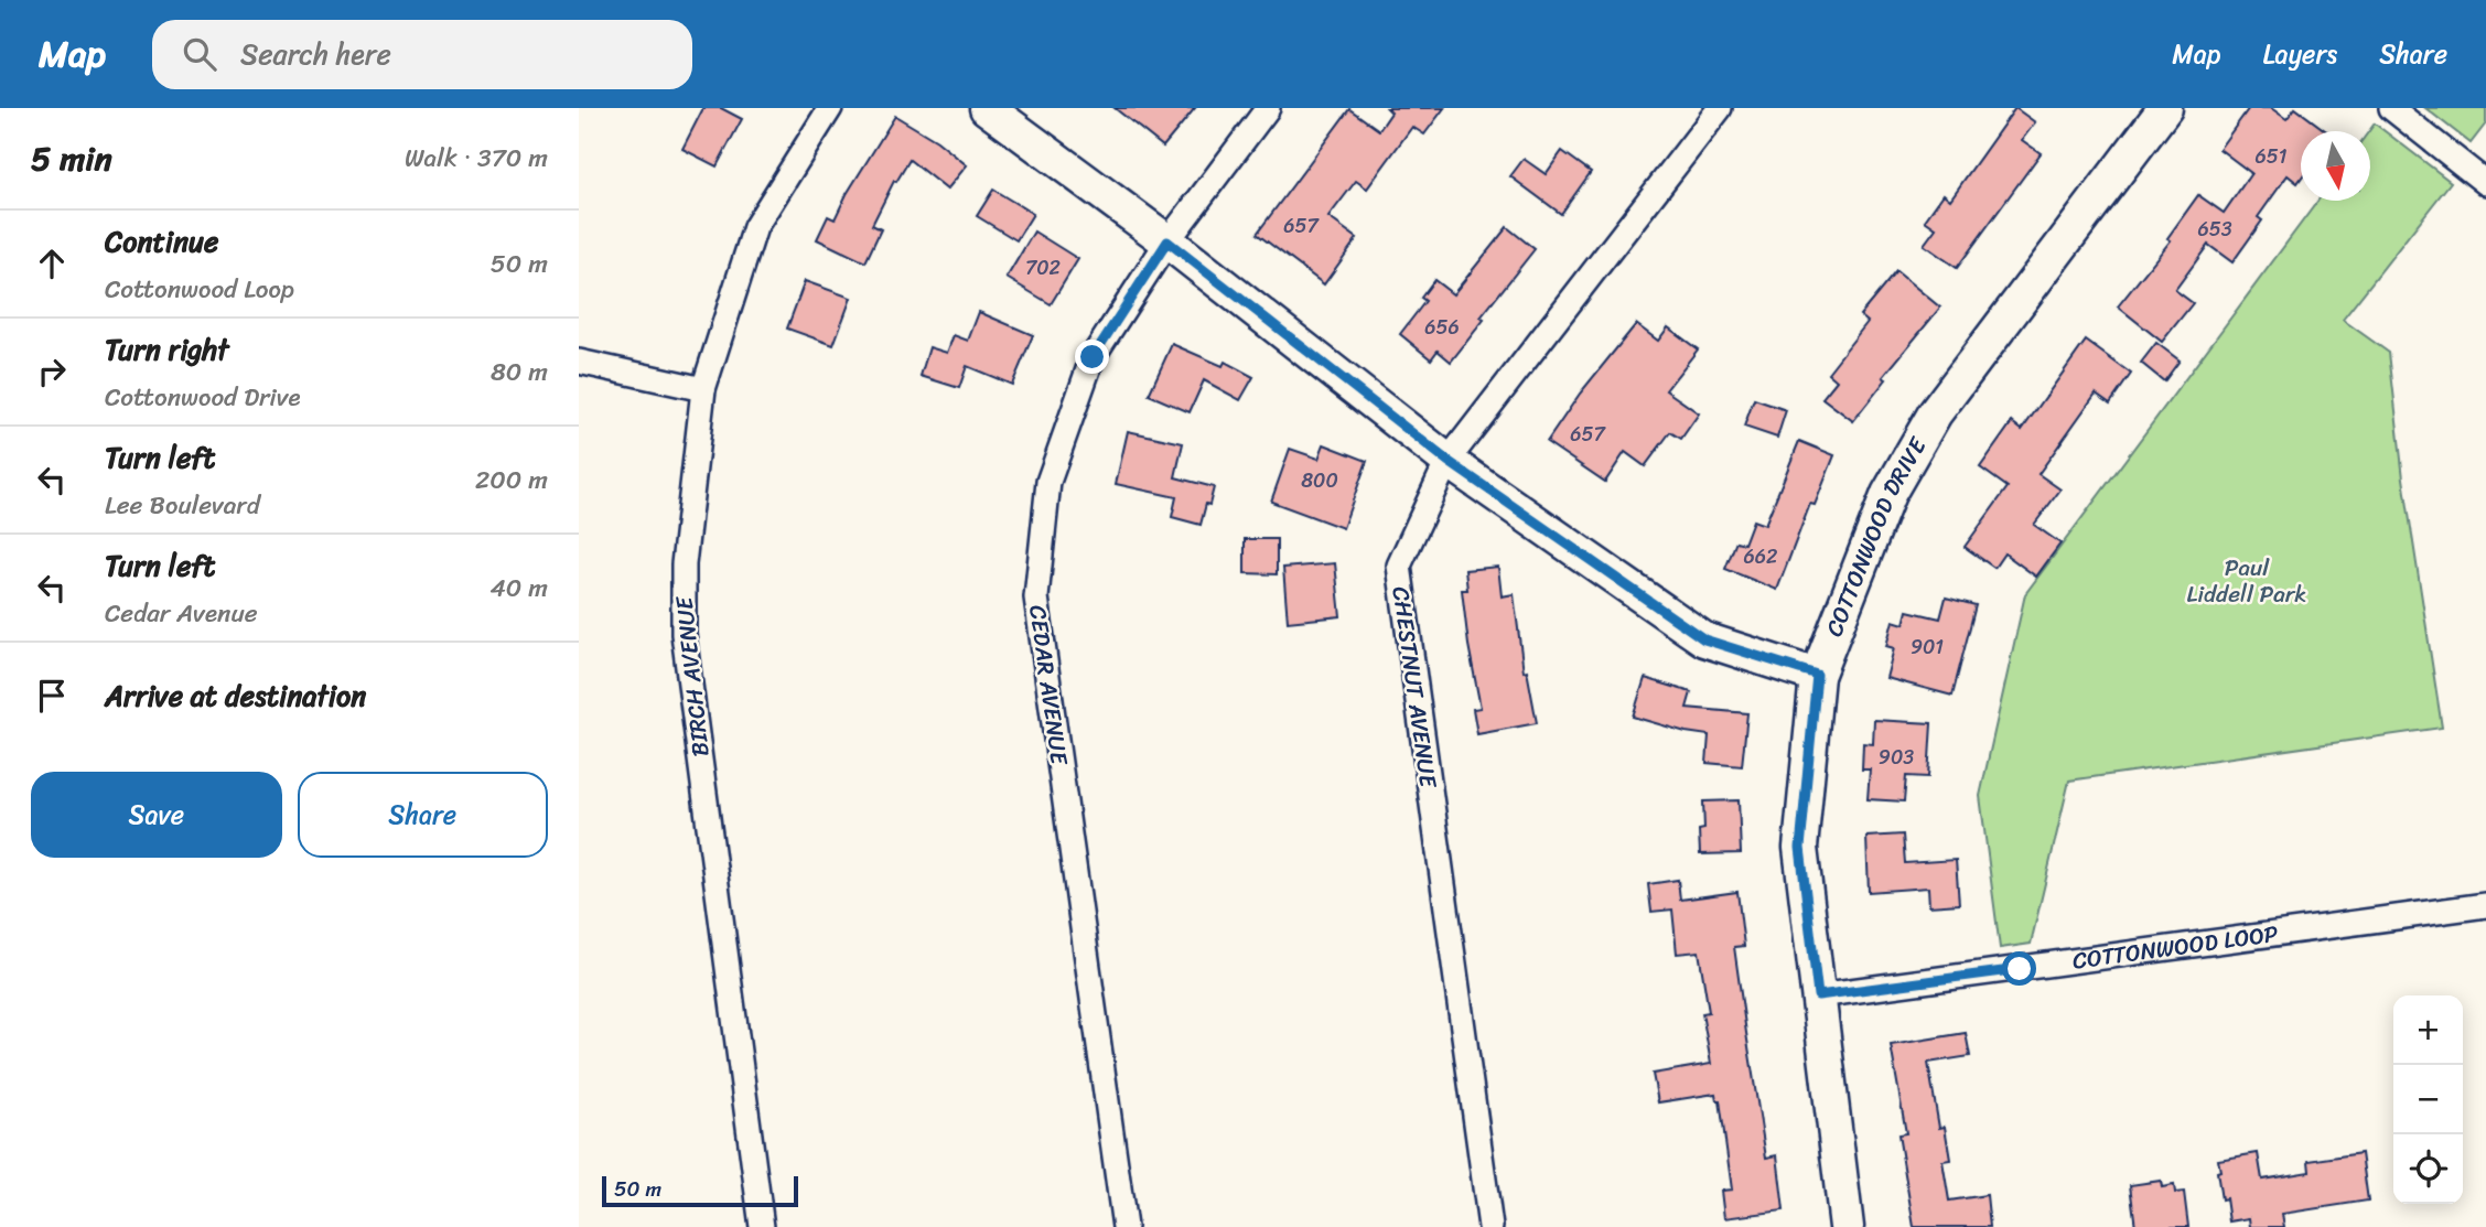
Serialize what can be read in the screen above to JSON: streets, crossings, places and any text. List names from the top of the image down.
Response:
{
  "streets": {
    "street": [
      "COTTONWOOD DRIVE",
      "BIRCH AVENUE",
      "CEDAR AVENUE",
      "CHESTNUT AVENUE",
      "COTTONWOOD LOOP"
    ]
  },
  "crossings": [
    ["COTTONWOOD DRIVE", "COTTONWOOD LOOP"]
  ],
  "parks": ["Paul Liddell Park"],
  "house_numbers": [
    "651",
    "657",
    "653",
    "702",
    "656",
    "657",
    "800",
    "662",
    "901",
    "903"
  ],
  "scale_bar": "50 m",
  "north": "bottom",
  "page": {
    "header": "Map",
    "search": "Search here",
    "nav": ["Map", "Layers", "Share"],
    "heading": ["5 min", "Walk · 370 m"],
    "list": [
      ["Continue", "Cottonwood Loop", "50 m"],
      ["Turn right", "Cottonwood Drive", "80 m"],
      ["Turn left", "Lee Boulevard", "200 m"],
      ["Turn left", "Cedar Avenue", "40 m"],
      "Arrive at destination"
    ],
    "buttons": ["Save", "Share"],
    "map_buttons": ["+", "−"],
    "scale": "50 m"
  }
}
